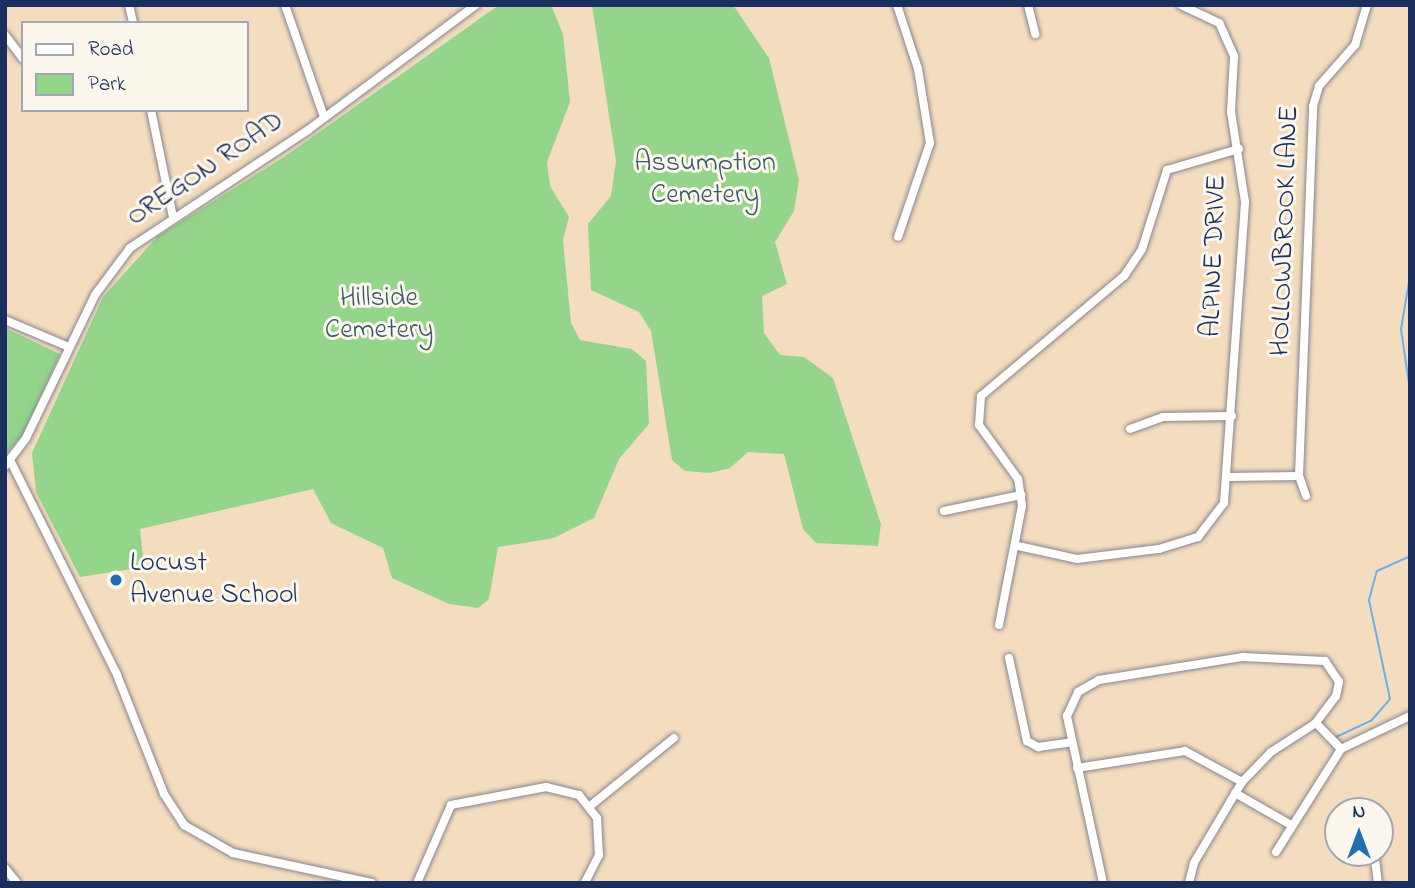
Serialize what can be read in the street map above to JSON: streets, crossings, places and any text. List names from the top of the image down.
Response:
{
  "streets": {
    "street": ["OREGON ROAD", "HOLLOWBROOK LANE", "ALPINE DRIVE"]
  },
  "parks": ["Assumption Cemetery", "Hillside Cemetery"],
  "places": ["Locust Avenue School"],
  "legend": ["Road", "Park"],
  "north": "top"
}
